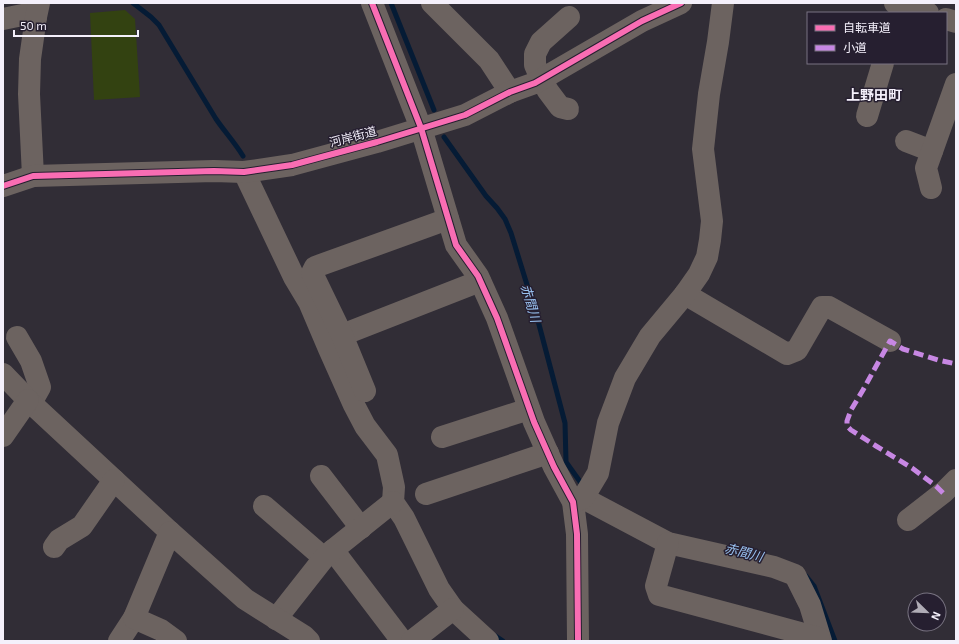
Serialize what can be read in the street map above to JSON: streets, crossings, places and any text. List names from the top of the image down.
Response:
{
  "streets": {
    "street": ["河岸街道"]
  },
  "districts": ["上野田町"],
  "water": ["赤間川"],
  "legend": ["自転車道", "小道"],
  "scale_bar": "50 m",
  "north": "bottom right"
}
